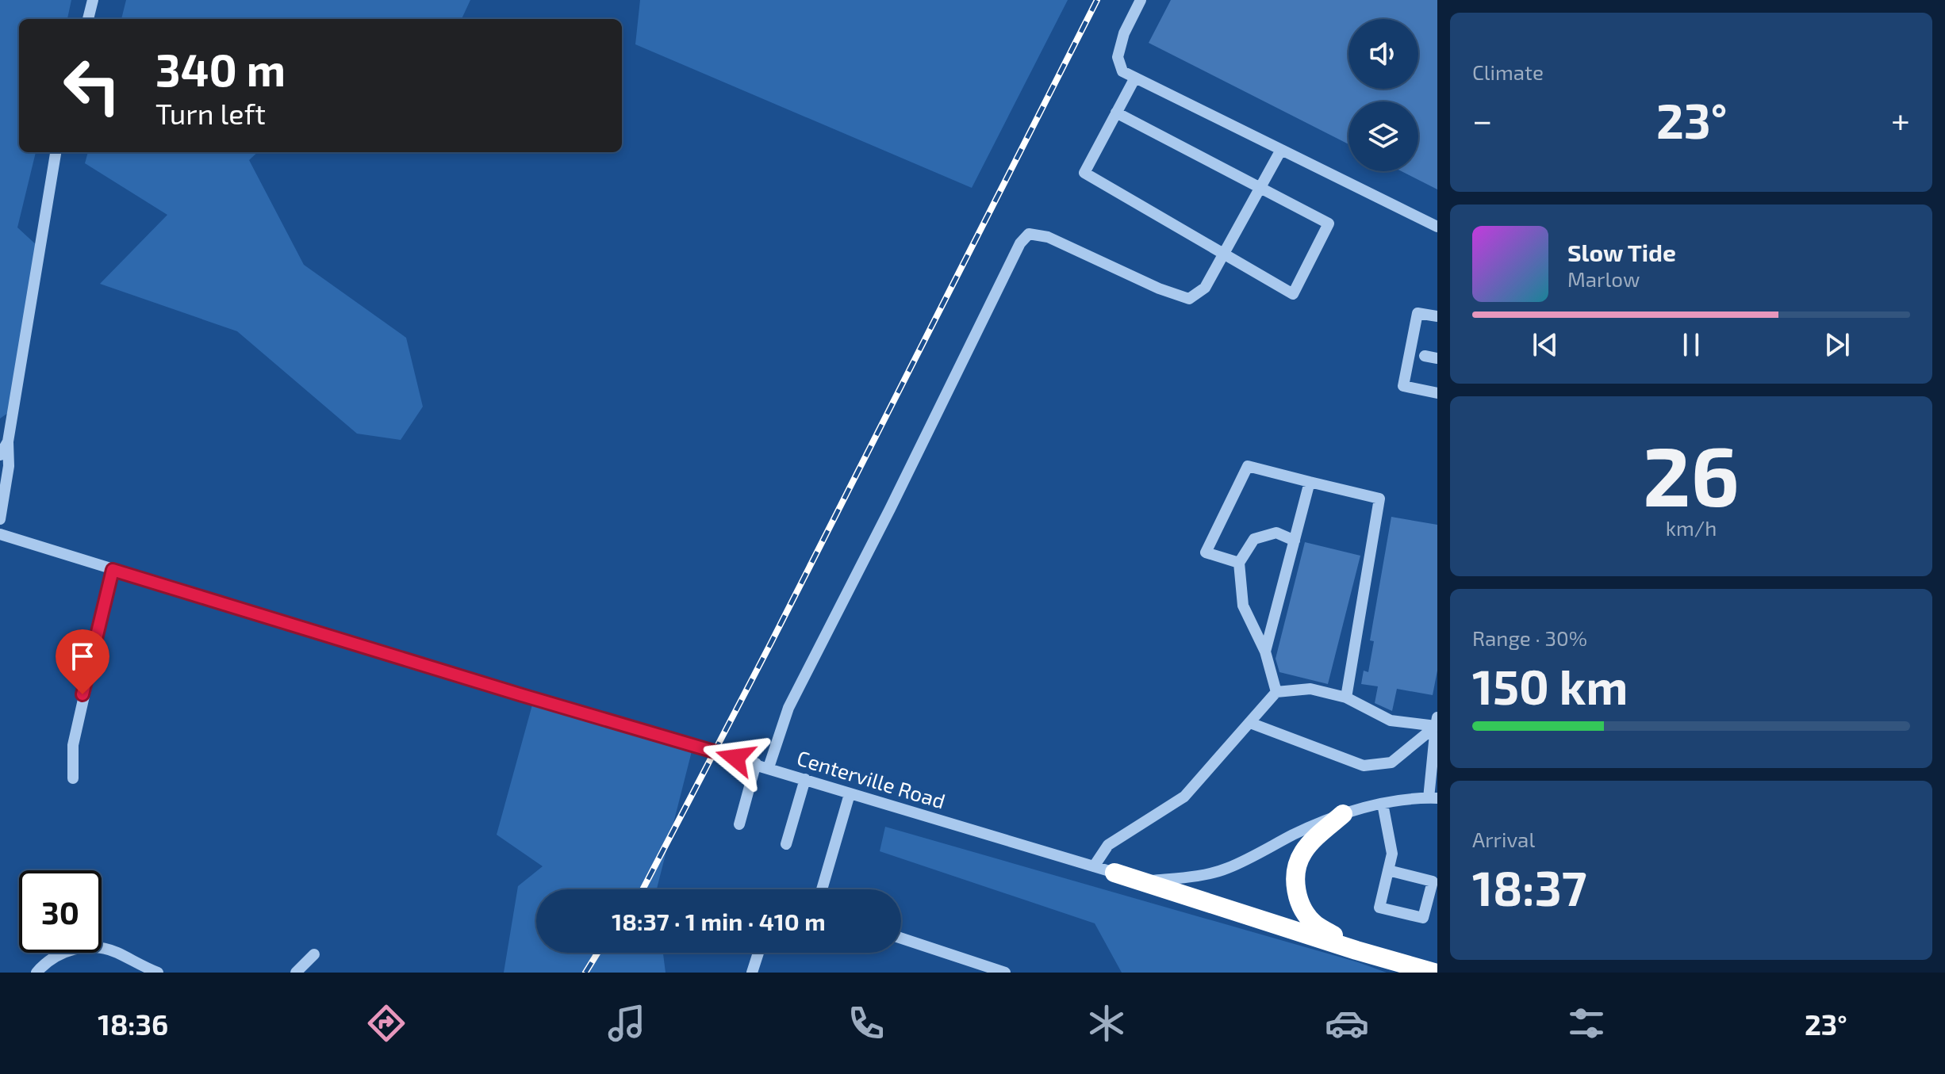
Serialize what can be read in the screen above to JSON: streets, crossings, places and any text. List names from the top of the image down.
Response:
{
  "streets": {
    "street": ["Centerville Road"]
  },
  "page": {
    "tile": [
      "Climate",
      ["26", "km/h"],
      ["Range · 30%", "150 km"],
      ["Arrival", "18:37"]
    ],
    "turn": ["340 m", "Turn left"],
    "heat": ["−", "23°", "+"],
    "song": ["Slow Tide", "Marlow"],
    "limit": "30",
    "trip": "18:37 · 1 min · 410 m",
    "tabs": ["18:36", "23°"]
  }
}
